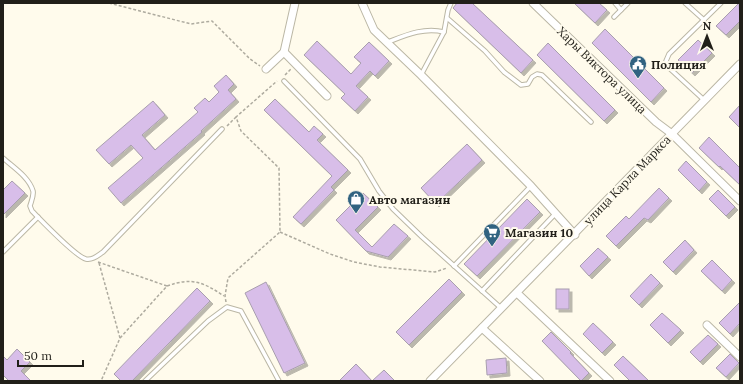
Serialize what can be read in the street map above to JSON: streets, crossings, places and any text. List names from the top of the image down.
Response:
{
  "streets": {
    "street": ["Хары Виктора улица", "улица Карла Маркса"]
  },
  "crossings": [
    ["Хары Виктора улица", "улица Карла Маркса"]
  ],
  "places": {
    "public building": ["Полиция"],
    "shop": ["Авто магазин"],
    "supermarket": ["Магазин 10"]
  },
  "scale_bar": "50 m",
  "north": "top"
}
